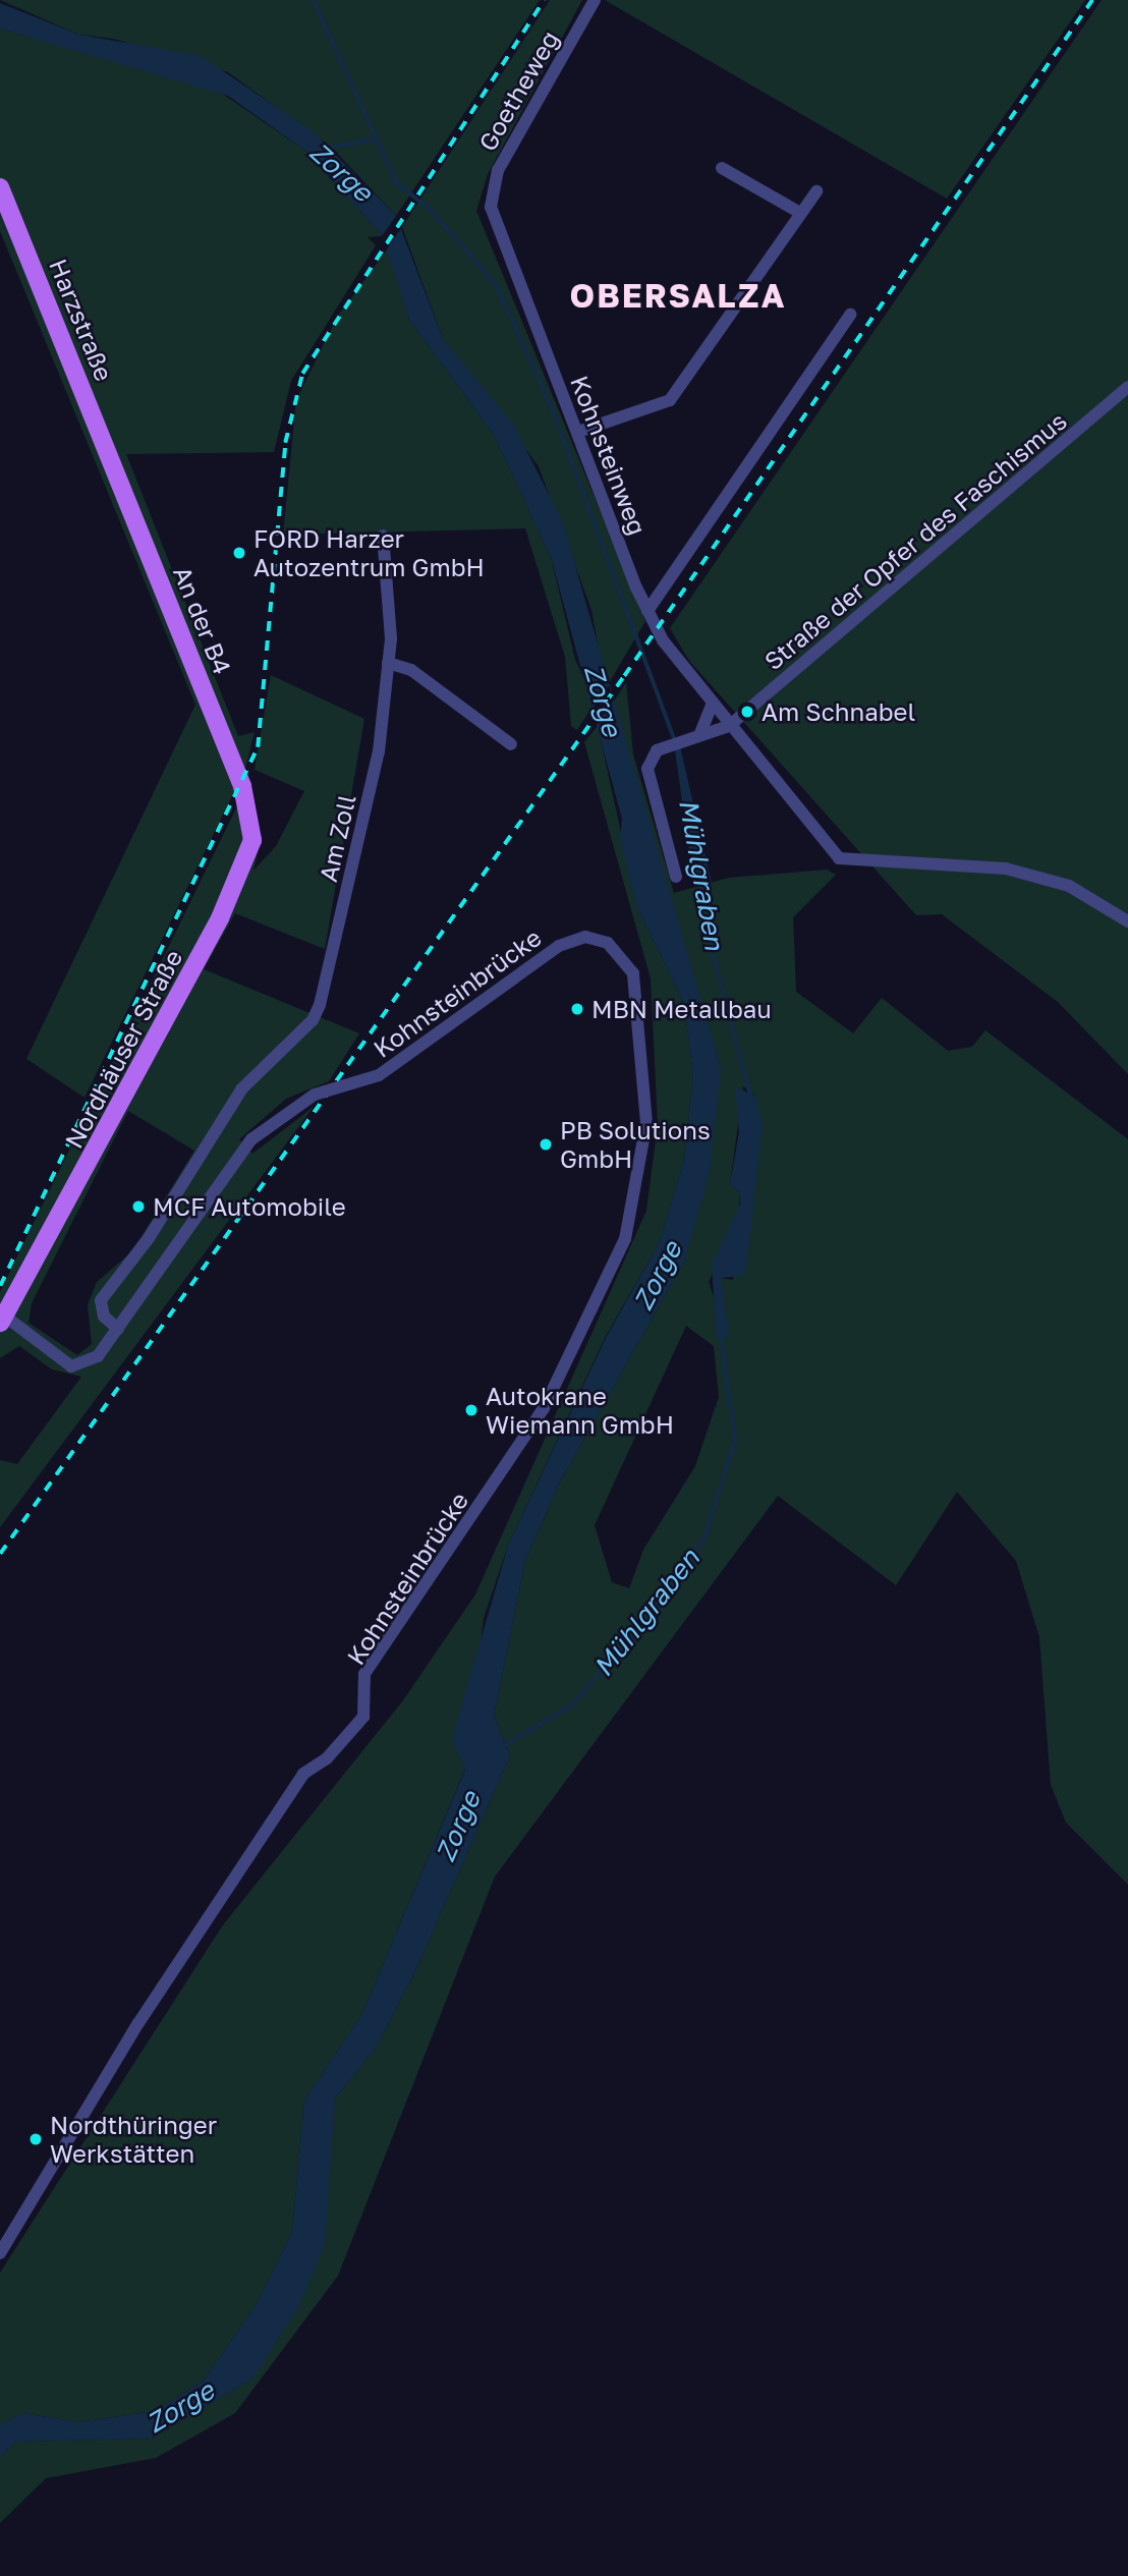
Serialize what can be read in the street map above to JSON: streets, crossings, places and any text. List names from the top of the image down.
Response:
{
  "streets": {
    "main road": ["Harzstraße", "An der B4", "Nordhäuser Straße"],
    "street": [
      "Goetheweg",
      "Kohnsteinweg",
      "Straße der Opfer des Faschismus",
      "Am Zoll",
      "Kohnsteinbrücke"
    ]
  },
  "crossings": [
    ["Goetheweg", "Kohnsteinweg"],
    ["Harzstraße", "An der B4"],
    ["Kohnsteinweg", "Straße der Opfer des Faschismus"],
    ["An der B4", "Nordhäuser Straße"],
    ["Am Zoll", "Kohnsteinbrücke"],
    ["Kohnsteinbrücke", "Nordhäuser Straße"]
  ],
  "districts": ["OBERSALZA"],
  "water": ["Zorge", "Mühlgraben"],
  "places": [
    "FORD Harzer Autozentrum GmbH",
    "Am Schnabel",
    "MBN Metallbau",
    "PB Solutions GmbH",
    "MCF Automobile",
    "Autokrane Wiemann GmbH",
    "Nordthüringer Werkstätten"
  ]
}
